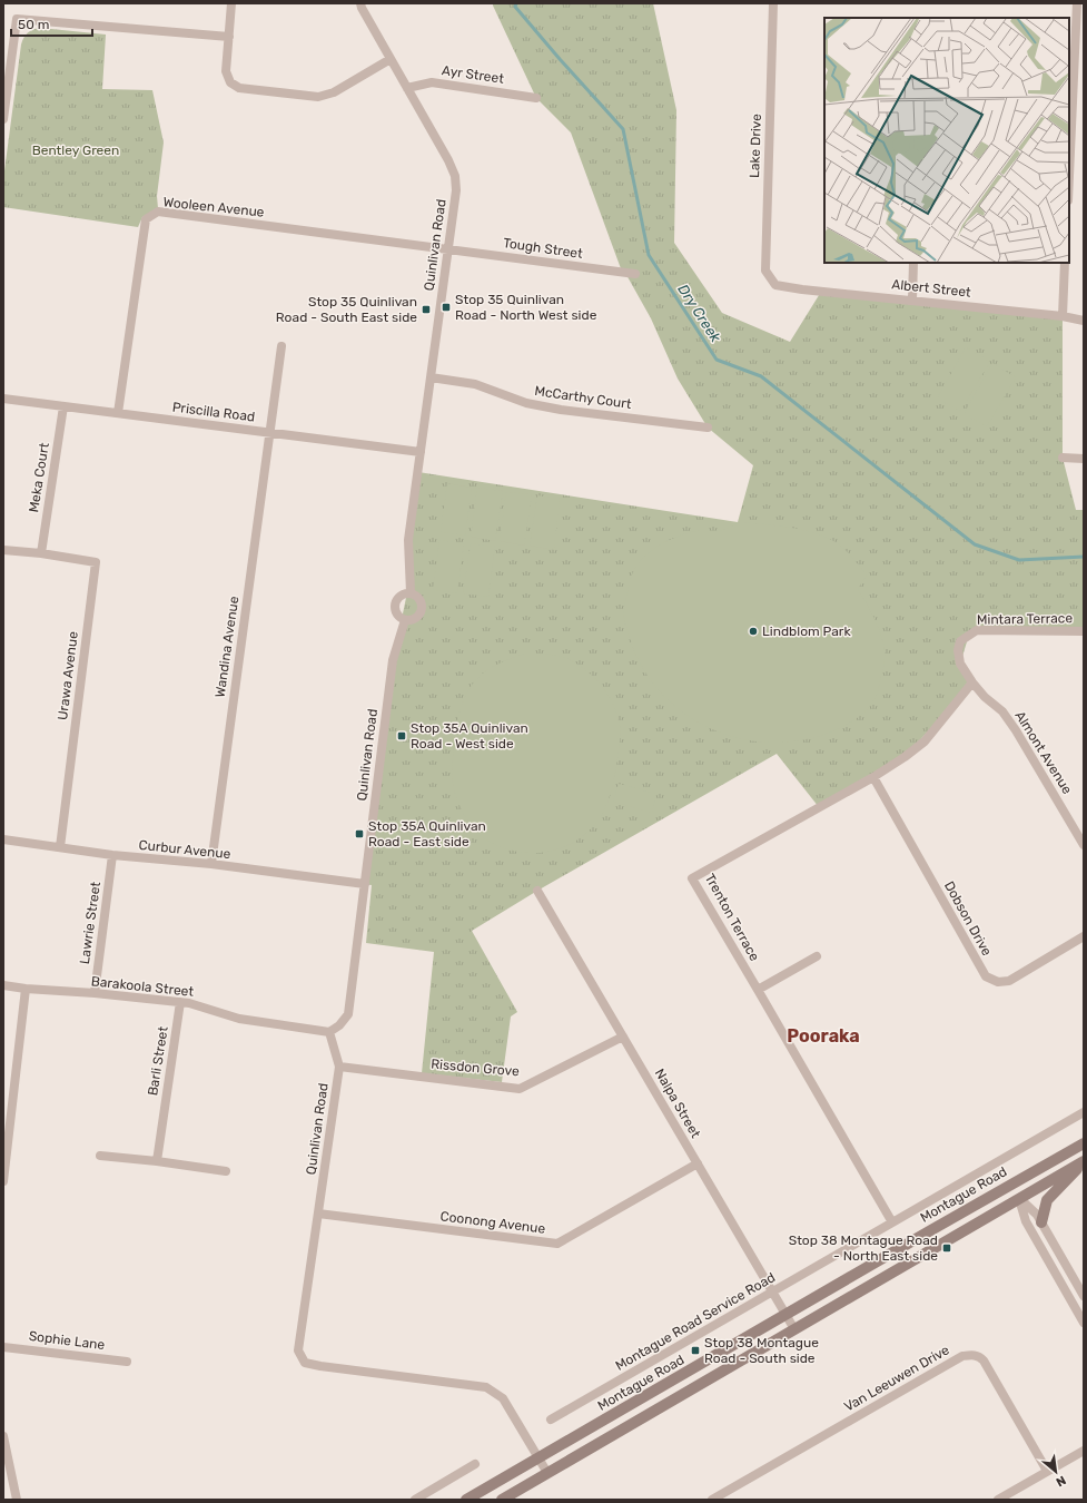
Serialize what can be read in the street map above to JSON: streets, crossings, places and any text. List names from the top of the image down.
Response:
{
  "streets": {
    "main road": ["Montague Road"],
    "street": [
      "Ayr Street",
      "Lake Drive",
      "Wooleen Avenue",
      "Quinlivan Road",
      "Tough Street",
      "Albert Street",
      "McCarthy Court",
      "Priscilla Road",
      "Meka Court",
      "Mintara Terrace",
      "Wandina Avenue",
      "Urawa Avenue",
      "Almont Avenue",
      "Curbur Avenue",
      "Trenton Terrace",
      "Dobson Drive",
      "Lawrie Street",
      "Barakoola Street",
      "Barli Street",
      "Rissdon Grove",
      "Nalpa Street",
      "Coonong Avenue",
      "Montague Road Service Road",
      "Sophie Lane",
      "Van Leeuwen Drive"
    ]
  },
  "crossings": [
    ["Ayr Street", "Quinlivan Road"],
    ["Lake Drive", "Albert Street"],
    ["Wooleen Avenue", "Quinlivan Road"],
    ["Wooleen Avenue", "Tough Street"],
    ["Wooleen Avenue", "Priscilla Road"],
    ["Quinlivan Road", "Tough Street"],
    ["Quinlivan Road", "McCarthy Court"],
    ["Quinlivan Road", "Priscilla Road"],
    ["Quinlivan Road", "Curbur Avenue"],
    ["Quinlivan Road", "Barakoola Street"],
    ["Quinlivan Road", "Rissdon Grove"],
    ["Quinlivan Road", "Montague Road"],
    ["Quinlivan Road", "Coonong Avenue"],
    ["Priscilla Road", "Meka Court"],
    ["Priscilla Road", "Wandina Avenue"],
    ["Meka Court", "Urawa Avenue"],
    ["Mintara Terrace", "Almont Avenue"],
    ["Mintara Terrace", "Trenton Terrace"],
    ["Wandina Avenue", "Curbur Avenue"],
    ["Urawa Avenue", "Curbur Avenue"],
    ["Almont Avenue", "Trenton Terrace"],
    ["Curbur Avenue", "Lawrie Street"],
    ["Trenton Terrace", "Dobson Drive"],
    ["Trenton Terrace", "Montague Road Service Road"],
    ["Lawrie Street", "Barakoola Street"],
    ["Barakoola Street", "Barli Street"],
    ["Rissdon Grove", "Nalpa Street"],
    ["Nalpa Street", "Montague Road"],
    ["Nalpa Street", "Coonong Avenue"],
    ["Nalpa Street", "Montague Road Service Road"]
  ],
  "districts": ["Pooraka"],
  "water": ["Dry Creek"],
  "parks": ["Bentley Green"],
  "places": {
    "transit": [
      "Stop 35 Quinlivan Road - North West side",
      "Stop 35 Quinlivan Road - South East side",
      "Stop 35A Quinlivan Road - West side",
      "Stop 35A Quinlivan Road - East side",
      "Stop 38 Montague Road - North East side",
      "Stop 38 Montague Road - South side"
    ],
    "other": ["Lindblom Park"]
  },
  "scale_bar": "50 m",
  "north": "bottom right"
}
